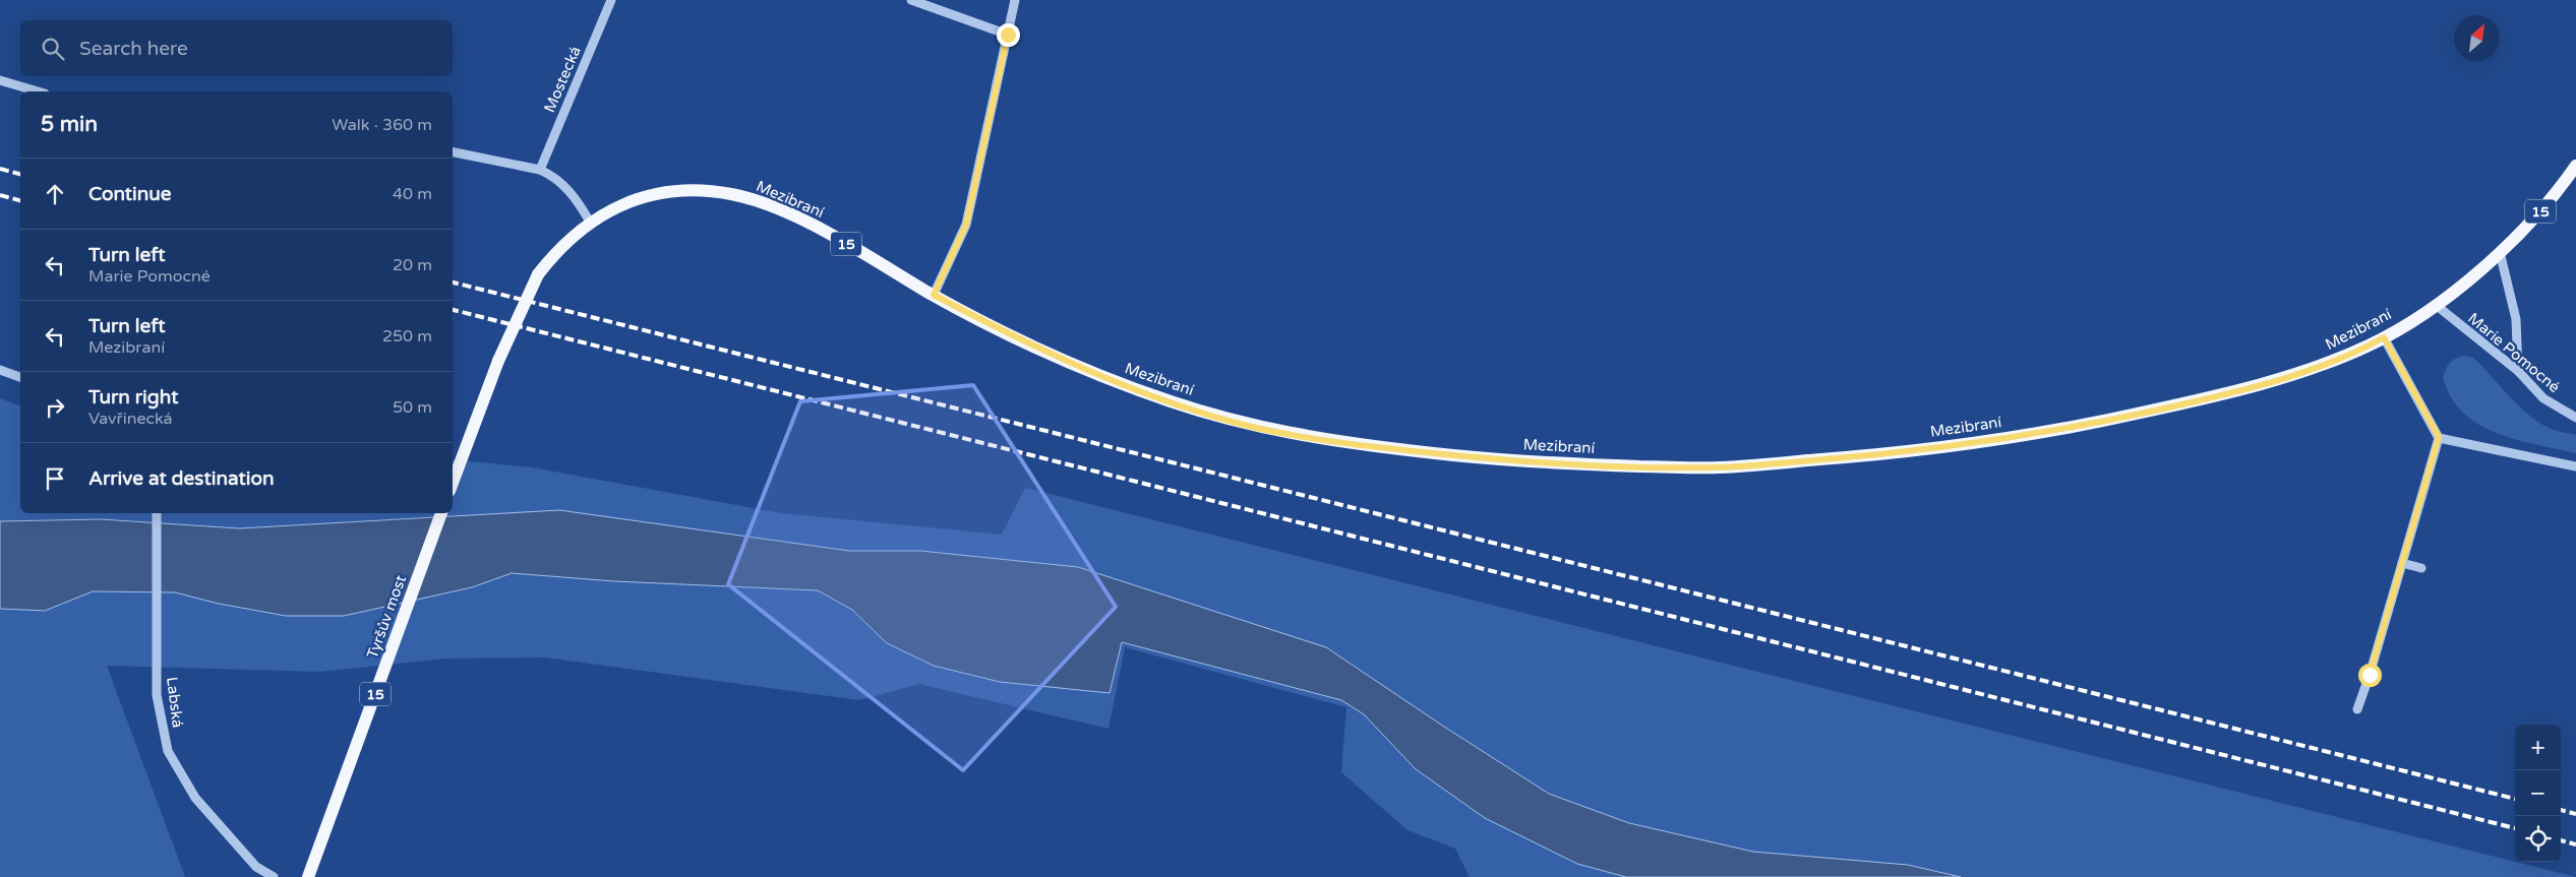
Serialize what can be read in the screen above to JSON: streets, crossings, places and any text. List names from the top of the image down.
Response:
{
  "streets": {
    "main road": ["Mezibraní", "15", "Tyršův most"],
    "street": ["Mostecká", "Marie Pomocné", "Labská"]
  },
  "crossings": [
    ["Mezibraní", "Marie Pomocné"]
  ],
  "north": "top right",
  "page": {
    "search": "Search here",
    "heading": ["5 min", "Walk · 360 m"],
    "list": [
      ["Continue", "40 m"],
      ["Turn left", "Marie Pomocné", "20 m"],
      ["Turn left", "Mezibraní", "250 m"],
      ["Turn right", "Vavřinecká", "50 m"],
      "Arrive at destination"
    ],
    "map_buttons": ["+", "−"]
  }
}
